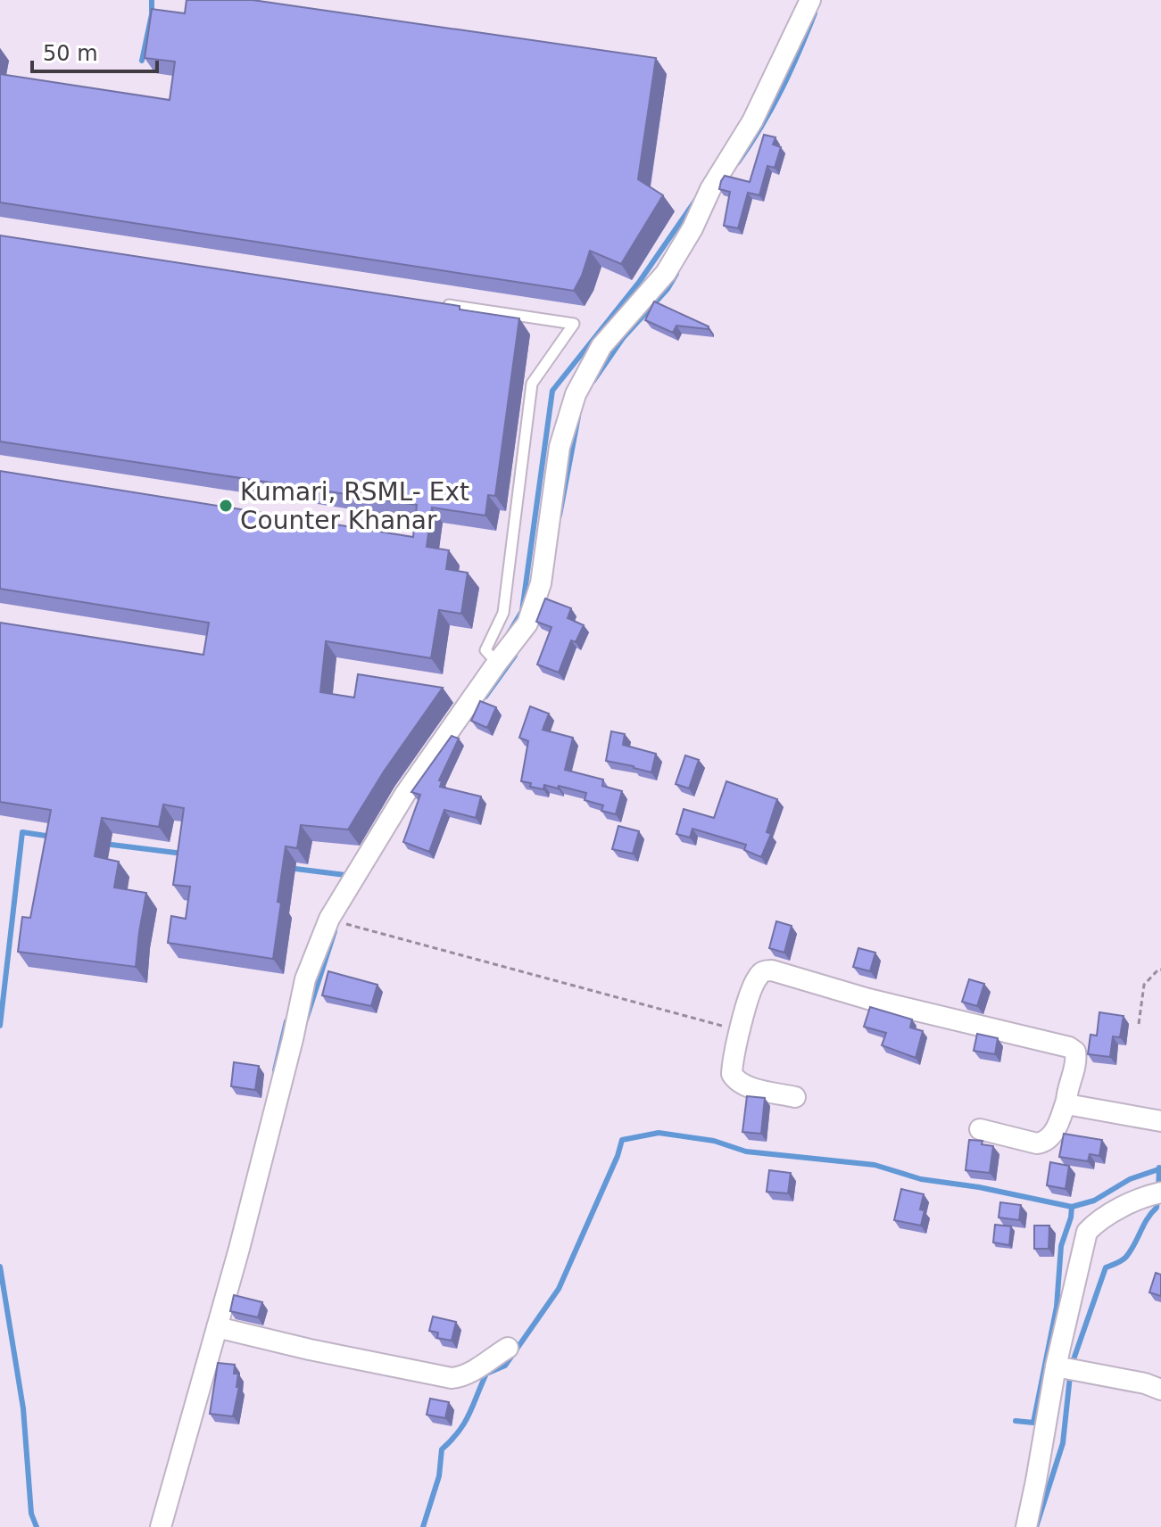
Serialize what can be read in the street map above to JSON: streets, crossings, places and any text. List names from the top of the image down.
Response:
{
  "places": ["Kumari, RSML- Ext Counter Khanar"],
  "scale_bar": "50 m"
}
